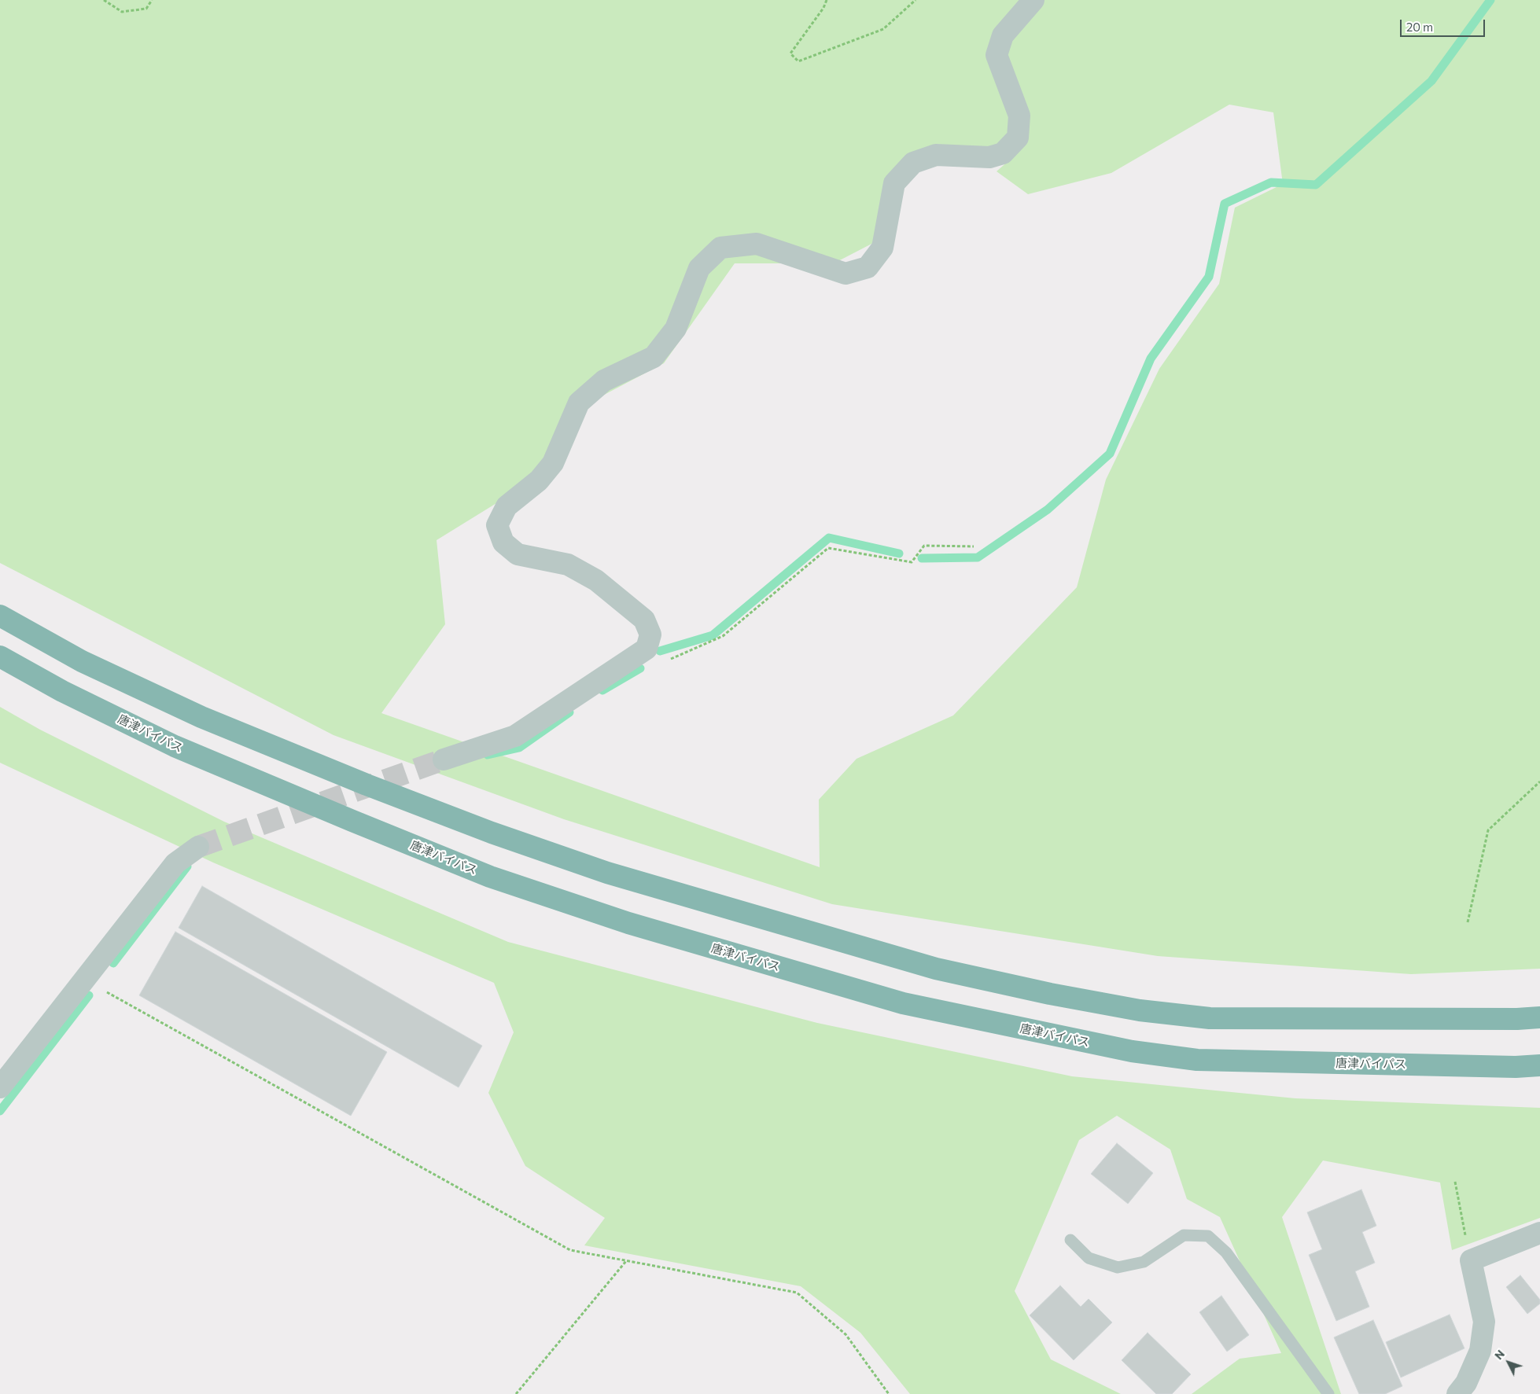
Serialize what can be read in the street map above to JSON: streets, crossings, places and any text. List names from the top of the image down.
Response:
{
  "streets": {
    "highway": ["唐津バイパス"]
  },
  "scale_bar": "20 m",
  "north": "top left"
}
